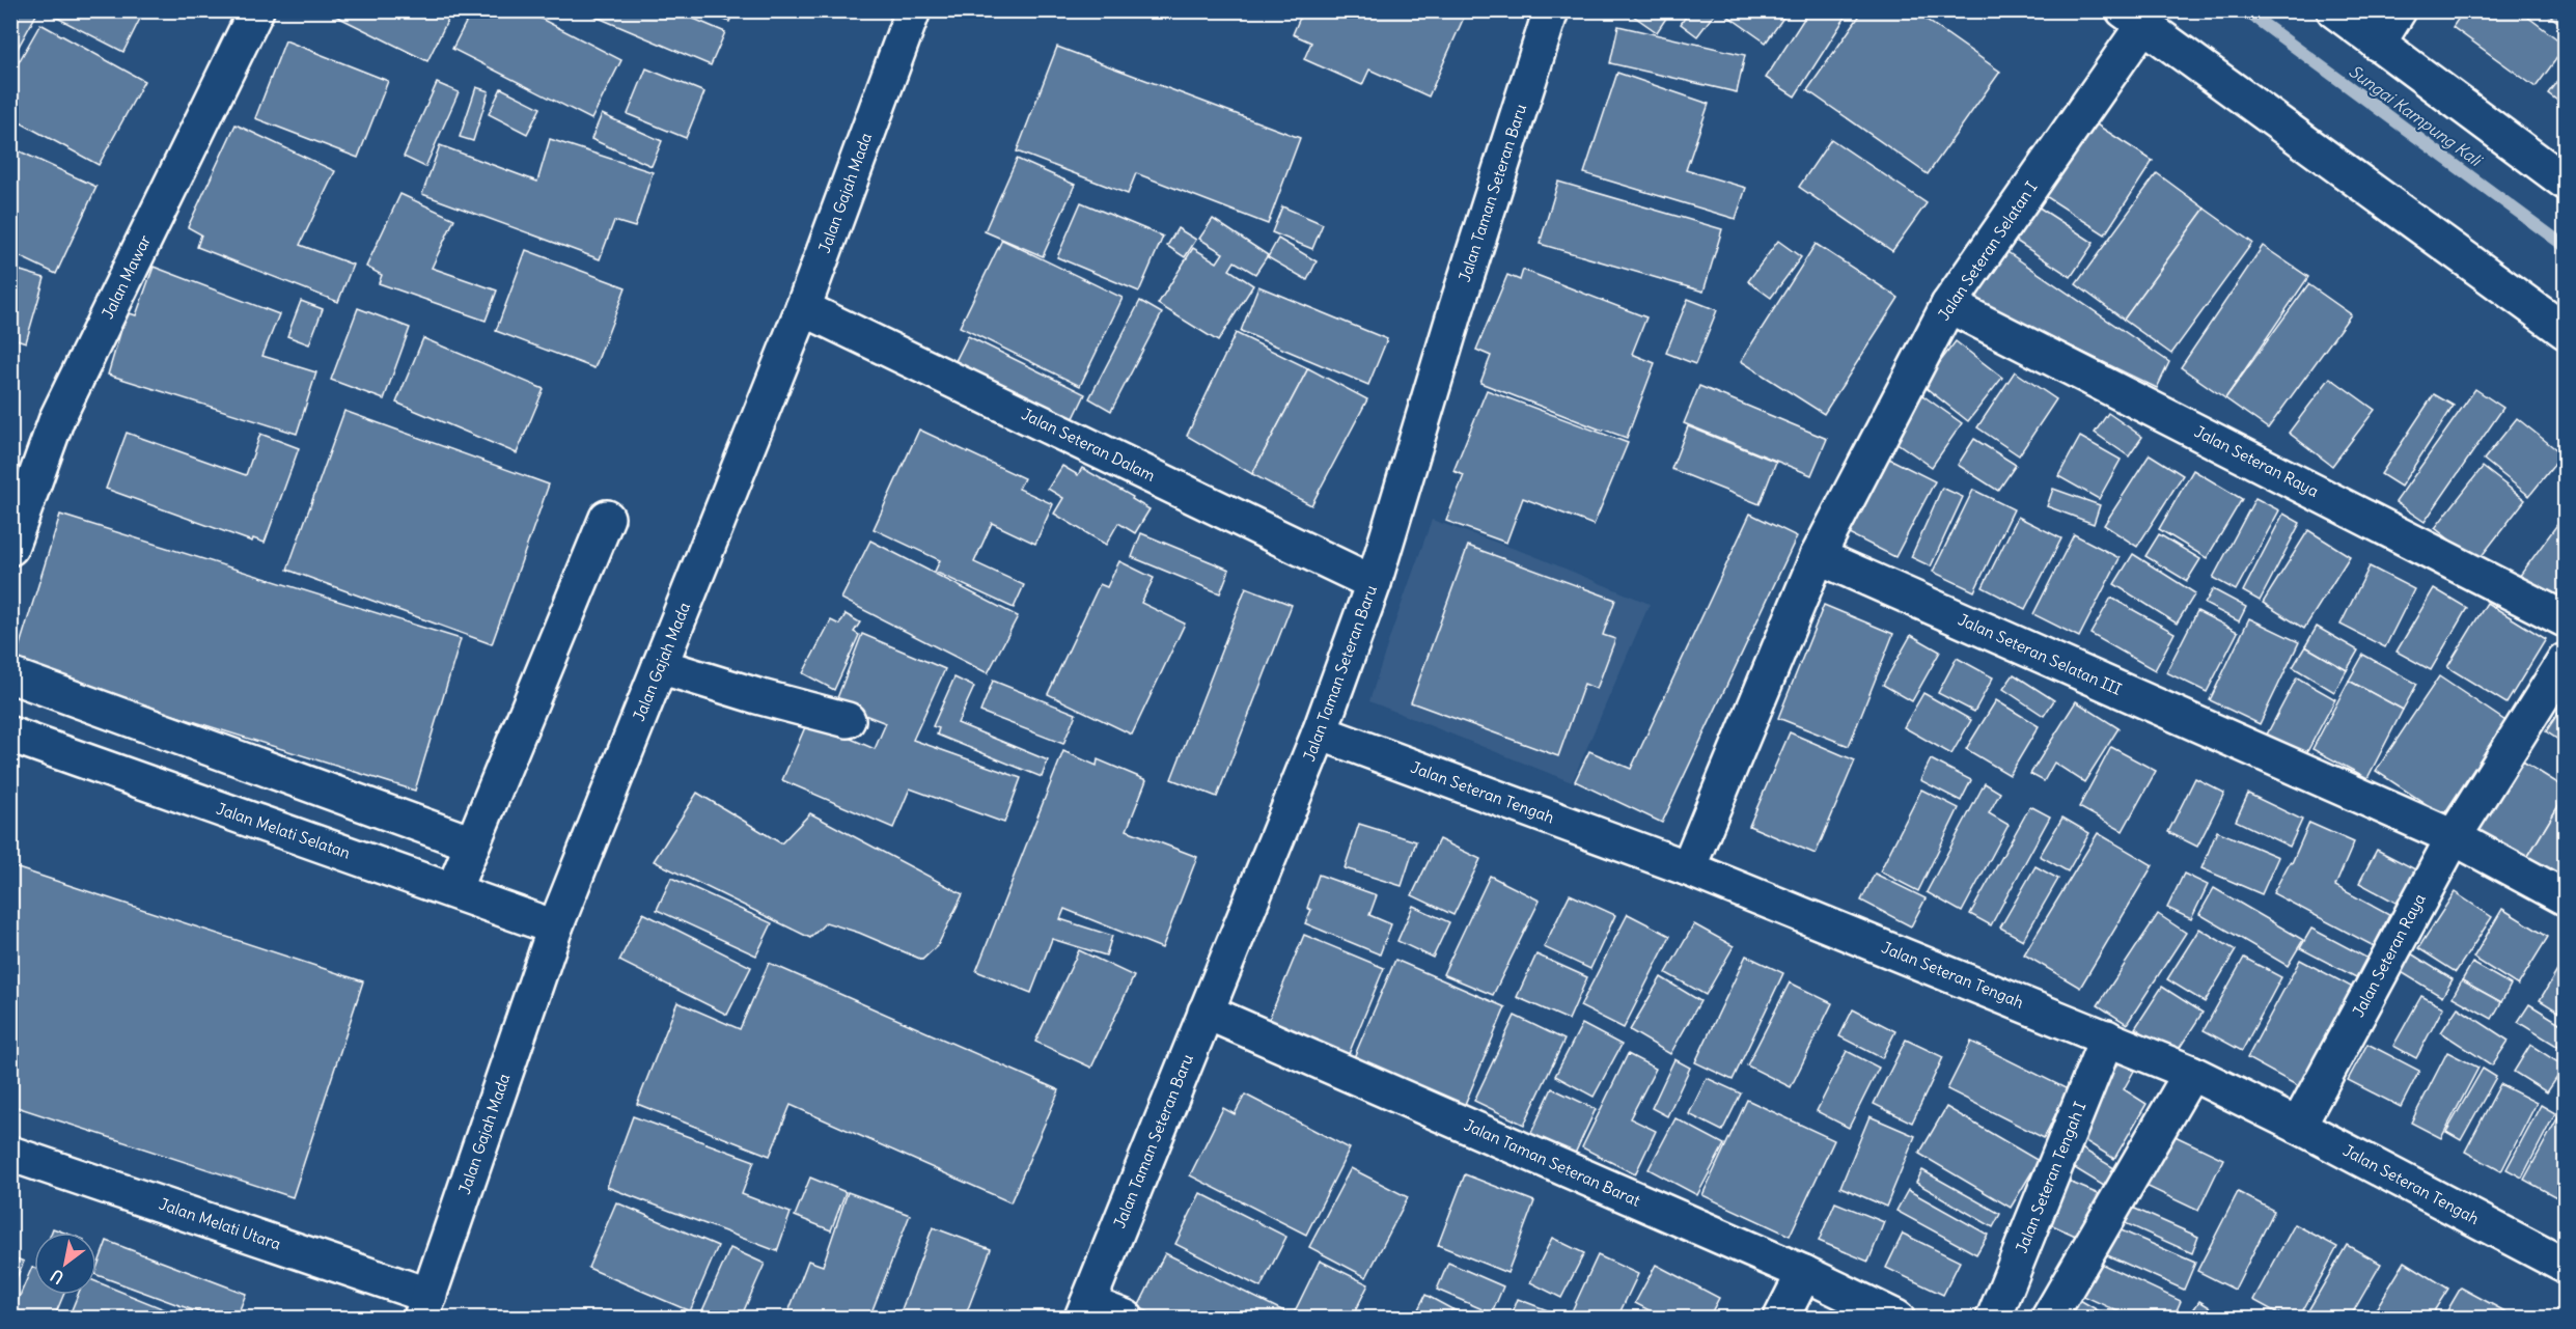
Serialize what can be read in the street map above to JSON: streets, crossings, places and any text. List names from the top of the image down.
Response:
{
  "streets": {
    "street": [
      "Jalan Gajah Mada",
      "Jalan Taman Seteran Baru",
      "Jalan Seteran Selatan I",
      "Jalan Mawar",
      "Jalan Seteran Dalam",
      "Jalan Seteran Raya",
      "Jalan Seteran Selatan III",
      "Jalan Seteran Tengah",
      "Jalan Melati Selatan",
      "Jalan Taman Seteran Barat",
      "Jalan Seteran Tengah I",
      "Jalan Melati Utara"
    ]
  },
  "crossings": [
    ["Jalan Gajah Mada", "Jalan Seteran Dalam"],
    ["Jalan Gajah Mada", "Jalan Melati Selatan"],
    ["Jalan Gajah Mada", "Jalan Melati Utara"],
    ["Jalan Taman Seteran Baru", "Jalan Seteran Dalam"],
    ["Jalan Taman Seteran Baru", "Jalan Seteran Tengah"],
    ["Jalan Taman Seteran Baru", "Jalan Taman Seteran Barat"],
    ["Jalan Seteran Selatan I", "Jalan Seteran Raya"],
    ["Jalan Seteran Selatan I", "Jalan Seteran Selatan III"],
    ["Jalan Seteran Raya", "Jalan Seteran Selatan III"],
    ["Jalan Seteran Raya", "Jalan Seteran Tengah"],
    ["Jalan Seteran Tengah", "Jalan Seteran Tengah I"]
  ],
  "water": ["Sungai Kampung Kali"],
  "north": "bottom left"
}
